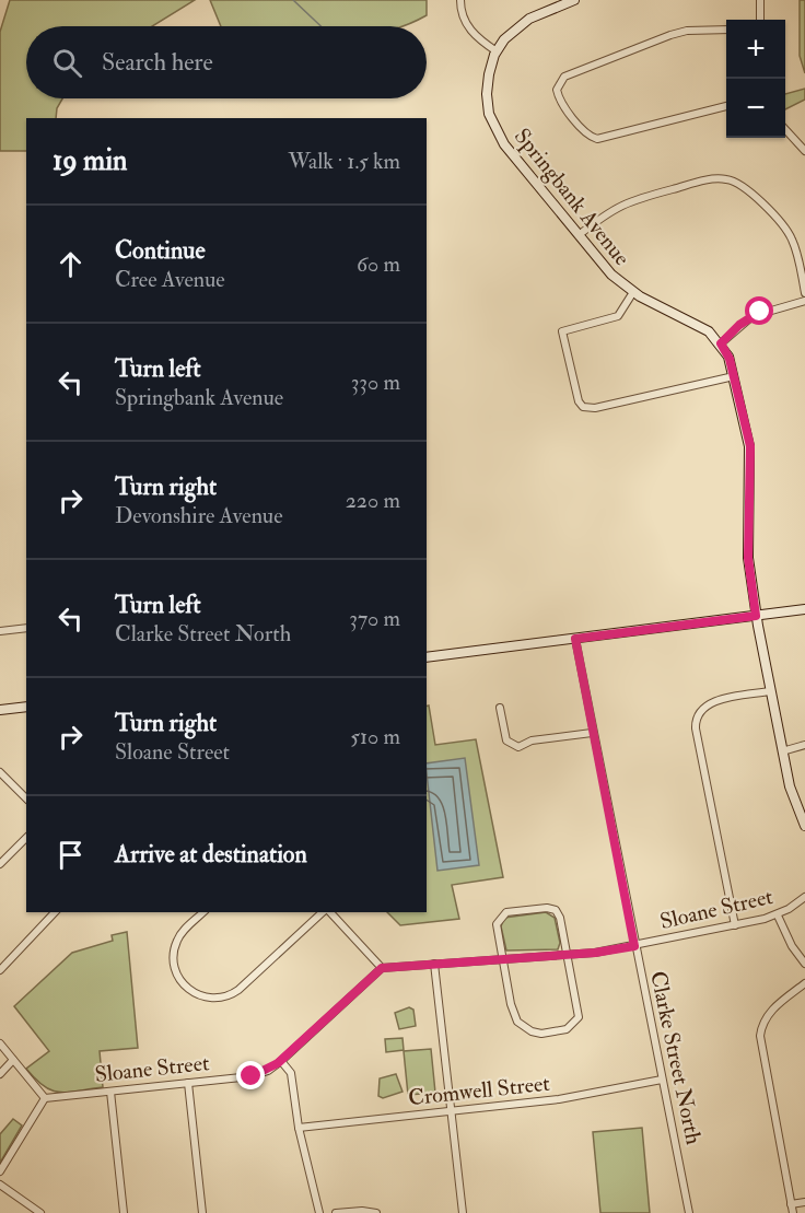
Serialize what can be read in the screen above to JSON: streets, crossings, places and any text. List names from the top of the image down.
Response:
{
  "streets": {
    "main road": ["Springbank Avenue"],
    "street": ["Sloane Street", "Clarke Street North", "Cromwell Street"]
  },
  "crossings": [
    ["Sloane Street", "Clarke Street North"],
    ["Clarke Street North", "Cromwell Street"]
  ],
  "page": {
    "map_buttons": ["+", "−"],
    "search": "Search here",
    "heading": ["19 min", "Walk · 1.5 km"],
    "list": [
      ["Continue", "Cree Avenue", "60 m"],
      ["Turn left", "Springbank Avenue", "330 m"],
      ["Turn right", "Devonshire Avenue", "220 m"],
      ["Turn left", "Clarke Street North", "370 m"],
      ["Turn right", "Sloane Street", "510 m"],
      "Arrive at destination"
    ]
  }
}
